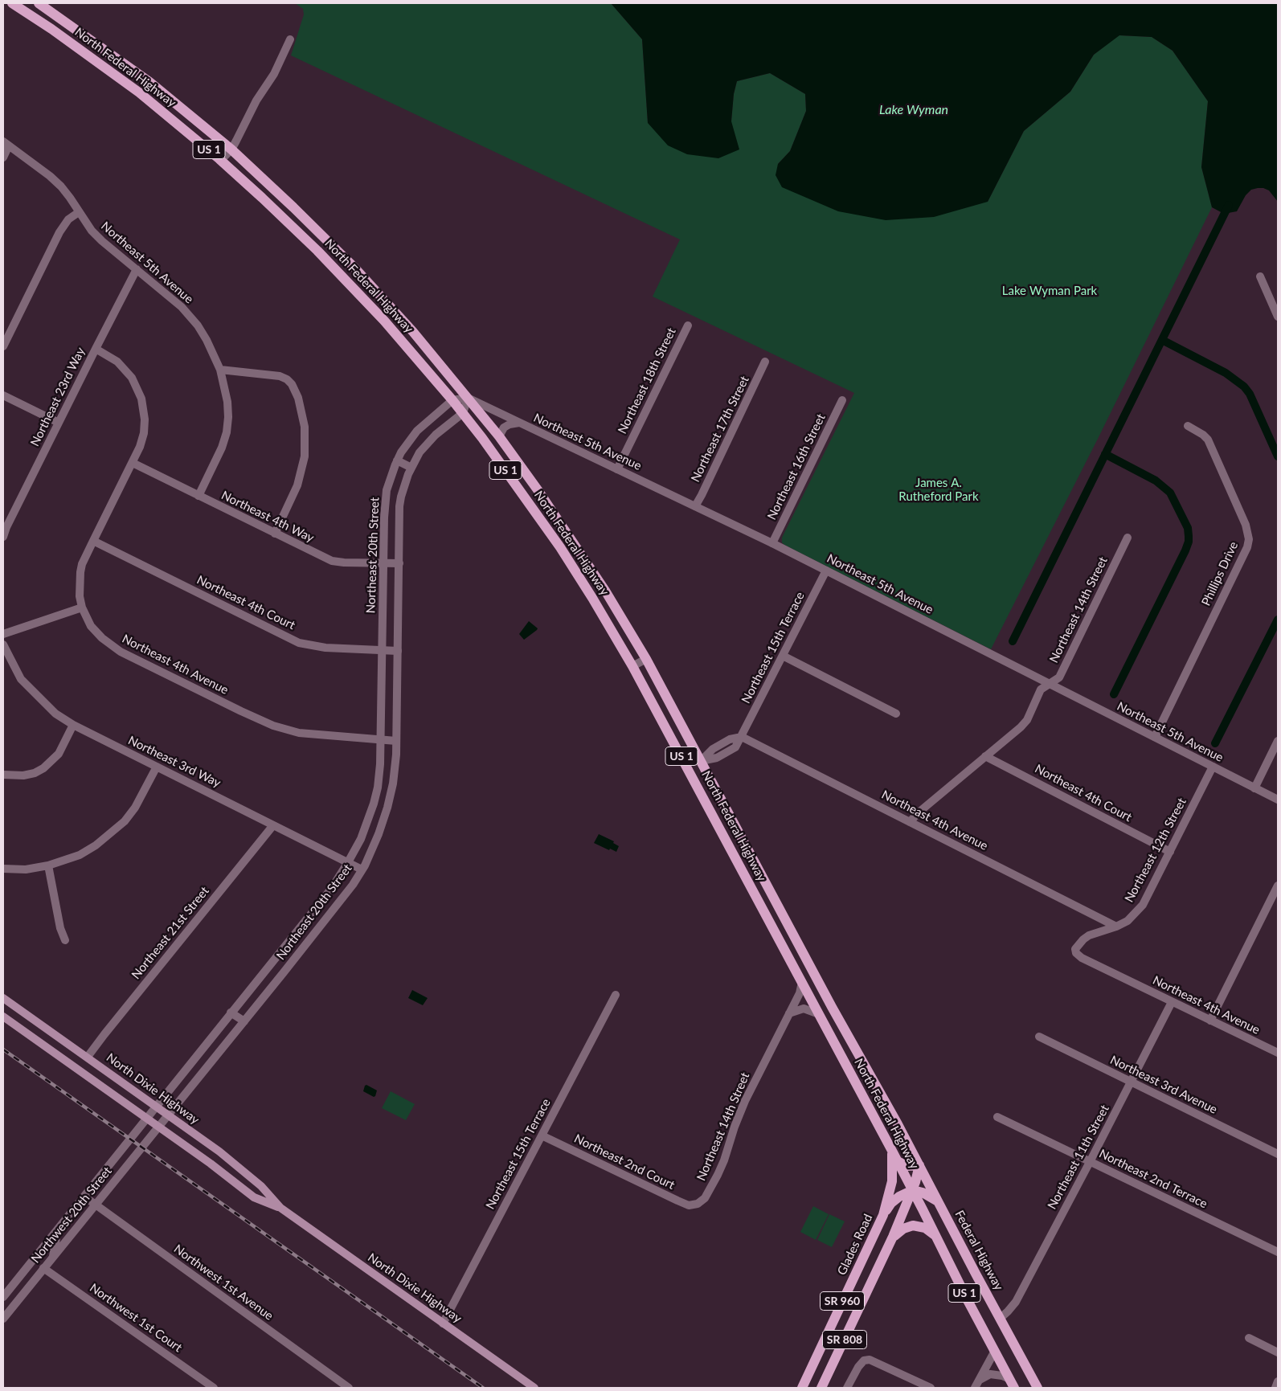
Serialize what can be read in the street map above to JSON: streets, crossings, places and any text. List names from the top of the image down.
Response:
{
  "streets": {
    "main road": [
      "North Federal Highway",
      "US 1",
      "North Dixie Highway",
      "Glades Road",
      "Federal Highway",
      "SR 960",
      "SR 808"
    ],
    "street": [
      "Northeast 5th Avenue",
      "Northeast 18th Street",
      "Northeast 23rd Way",
      "Northeast 17th Street",
      "Northeast 16th Street",
      "Northeast 4th Way",
      "Northeast 20th Street",
      "Phillips Drive",
      "Northeast 4th Court",
      "Northeast 14th Street",
      "Northeast 15th Terrace",
      "Northeast 4th Avenue",
      "Northeast 3rd Way",
      "Northeast 12th Street",
      "Northeast 21st Street",
      "Northeast 3rd Avenue",
      "Northeast 11th Street",
      "Northeast 2nd Court",
      "Northeast 2nd Terrace",
      "Northwest 20th Street",
      "Northwest 1st Avenue",
      "Northwest 1st Court"
    ]
  },
  "crossings": [
    ["North Federal Highway", "US 1"],
    ["North Federal Highway", "Northeast 5th Avenue"],
    ["North Federal Highway", "Northeast 20th Street"],
    ["North Federal Highway", "Northeast 14th Street"],
    ["North Federal Highway", "Northeast 15th Terrace"],
    ["North Federal Highway", "Glades Road"],
    ["North Federal Highway", "Federal Highway"],
    ["North Federal Highway", "SR 808"],
    ["Northeast 5th Avenue", "Northeast 18th Street"],
    ["Northeast 5th Avenue", "Northeast 23rd Way"],
    ["Northeast 5th Avenue", "Northeast 17th Street"],
    ["Northeast 5th Avenue", "Northeast 16th Street"],
    ["Northeast 5th Avenue", "Northeast 4th Way"],
    ["Northeast 5th Avenue", "Phillips Drive"],
    ["Northeast 5th Avenue", "Northeast 14th Street"],
    ["Northeast 5th Avenue", "Northeast 15th Terrace"],
    ["Northeast 5th Avenue", "Northeast 12th Street"],
    ["Northeast 23rd Way", "Northeast 4th Avenue"],
    ["Northeast 4th Way", "Northeast 20th Street"],
    ["Northeast 4th Way", "Northeast 4th Avenue"],
    ["Northeast 20th Street", "Northeast 4th Court"],
    ["Northeast 20th Street", "Northeast 4th Avenue"],
    ["Northeast 20th Street", "Northeast 3rd Way"],
    ["Northeast 20th Street", "North Dixie Highway"],
    ["Northeast 20th Street", "Northwest 20th Street"],
    ["Northeast 4th Court", "Northeast 14th Street"],
    ["Northeast 4th Court", "Northeast 4th Avenue"],
    ["Northeast 4th Court", "Northeast 12th Street"],
    ["Northeast 14th Street", "Northeast 4th Avenue"],
    ["Northeast 14th Street", "Northeast 2nd Court"],
    ["Northeast 15th Terrace", "Northeast 4th Avenue"],
    ["Northeast 15th Terrace", "North Dixie Highway"],
    ["Northeast 15th Terrace", "Northeast 2nd Court"],
    ["Northeast 4th Avenue", "Northeast 12th Street"],
    ["Northeast 4th Avenue", "Northeast 11th Street"],
    ["Northeast 3rd Way", "Northeast 21st Street"],
    ["Northeast 21st Street", "North Dixie Highway"],
    ["Northeast 3rd Avenue", "Northeast 11th Street"],
    ["North Dixie Highway", "Northwest 20th Street"],
    ["Northeast 11th Street", "Northeast 2nd Terrace"],
    ["Northeast 11th Street", "Federal Highway"],
    ["Northwest 20th Street", "Northwest 1st Avenue"],
    ["Northwest 20th Street", "Northwest 1st Court"],
    ["Federal Highway", "SR 808"]
  ],
  "water": ["Lake Wyman"],
  "parks": ["Lake Wyman Park", "James A. Rutheford Park"]
}
